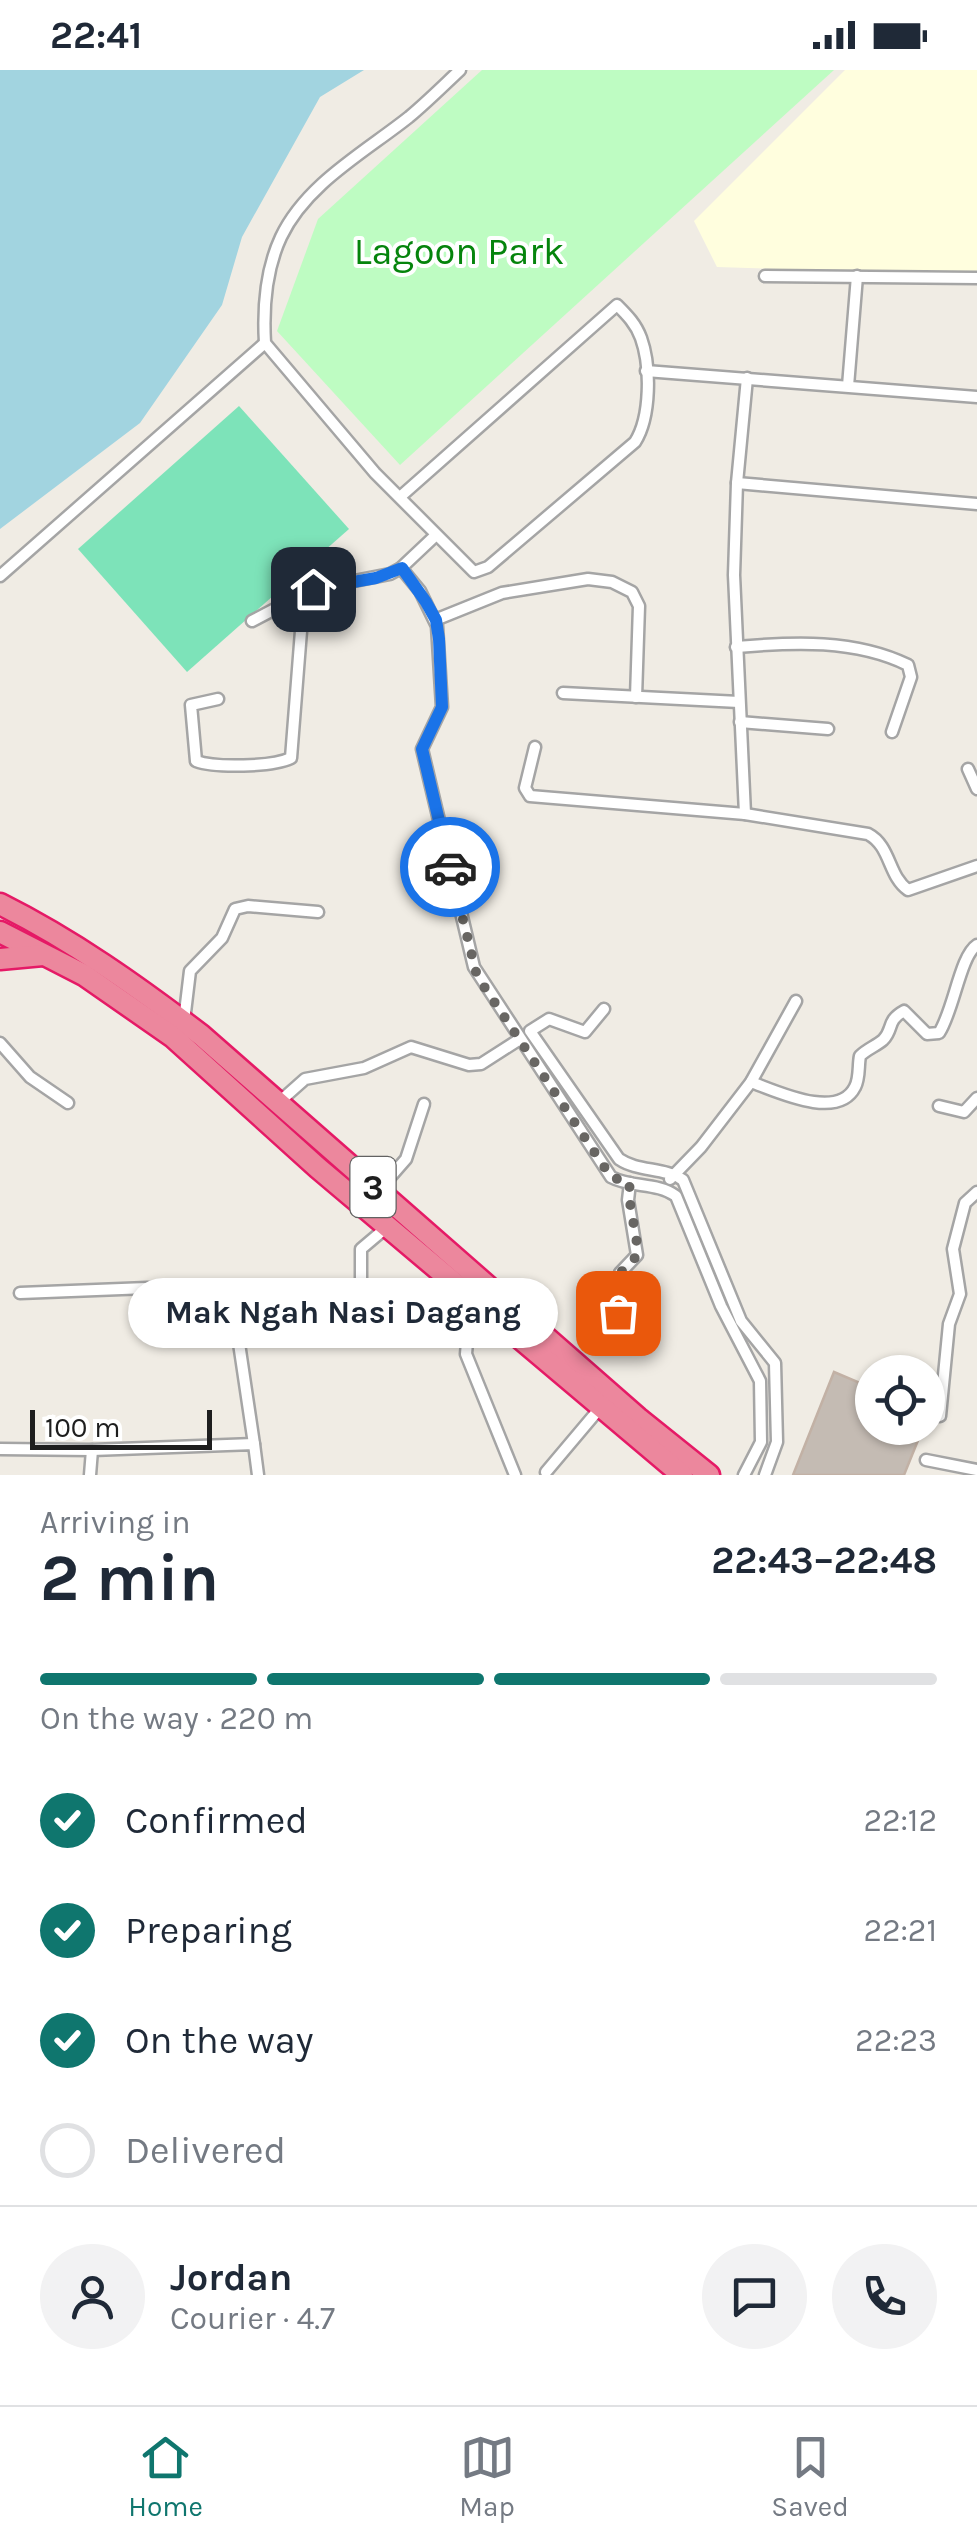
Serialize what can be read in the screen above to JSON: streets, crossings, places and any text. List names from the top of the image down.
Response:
{
  "streets": {
    "highway": ["3"]
  },
  "parks": ["Lagoon Park"],
  "places": ["Mak Ngah Nasi Dagang"],
  "scale_bar": "100 m",
  "page": {
    "status": "22:41",
    "bubble": "Mak Ngah Nasi Dagang",
    "scale": "100 m",
    "heading": ["2 min", "Arriving in", "22:43–22:48"],
    "panel": ["Jordan", "Courier · 4.7"],
    "bar": "On the way · 220 m",
    "list": [
      ["Confirmed", "22:12"],
      ["Preparing", "22:21"],
      ["On the way", "22:23"],
      "Delivered"
    ],
    "tabs": ["Home", "Map", "Saved"]
  }
}
